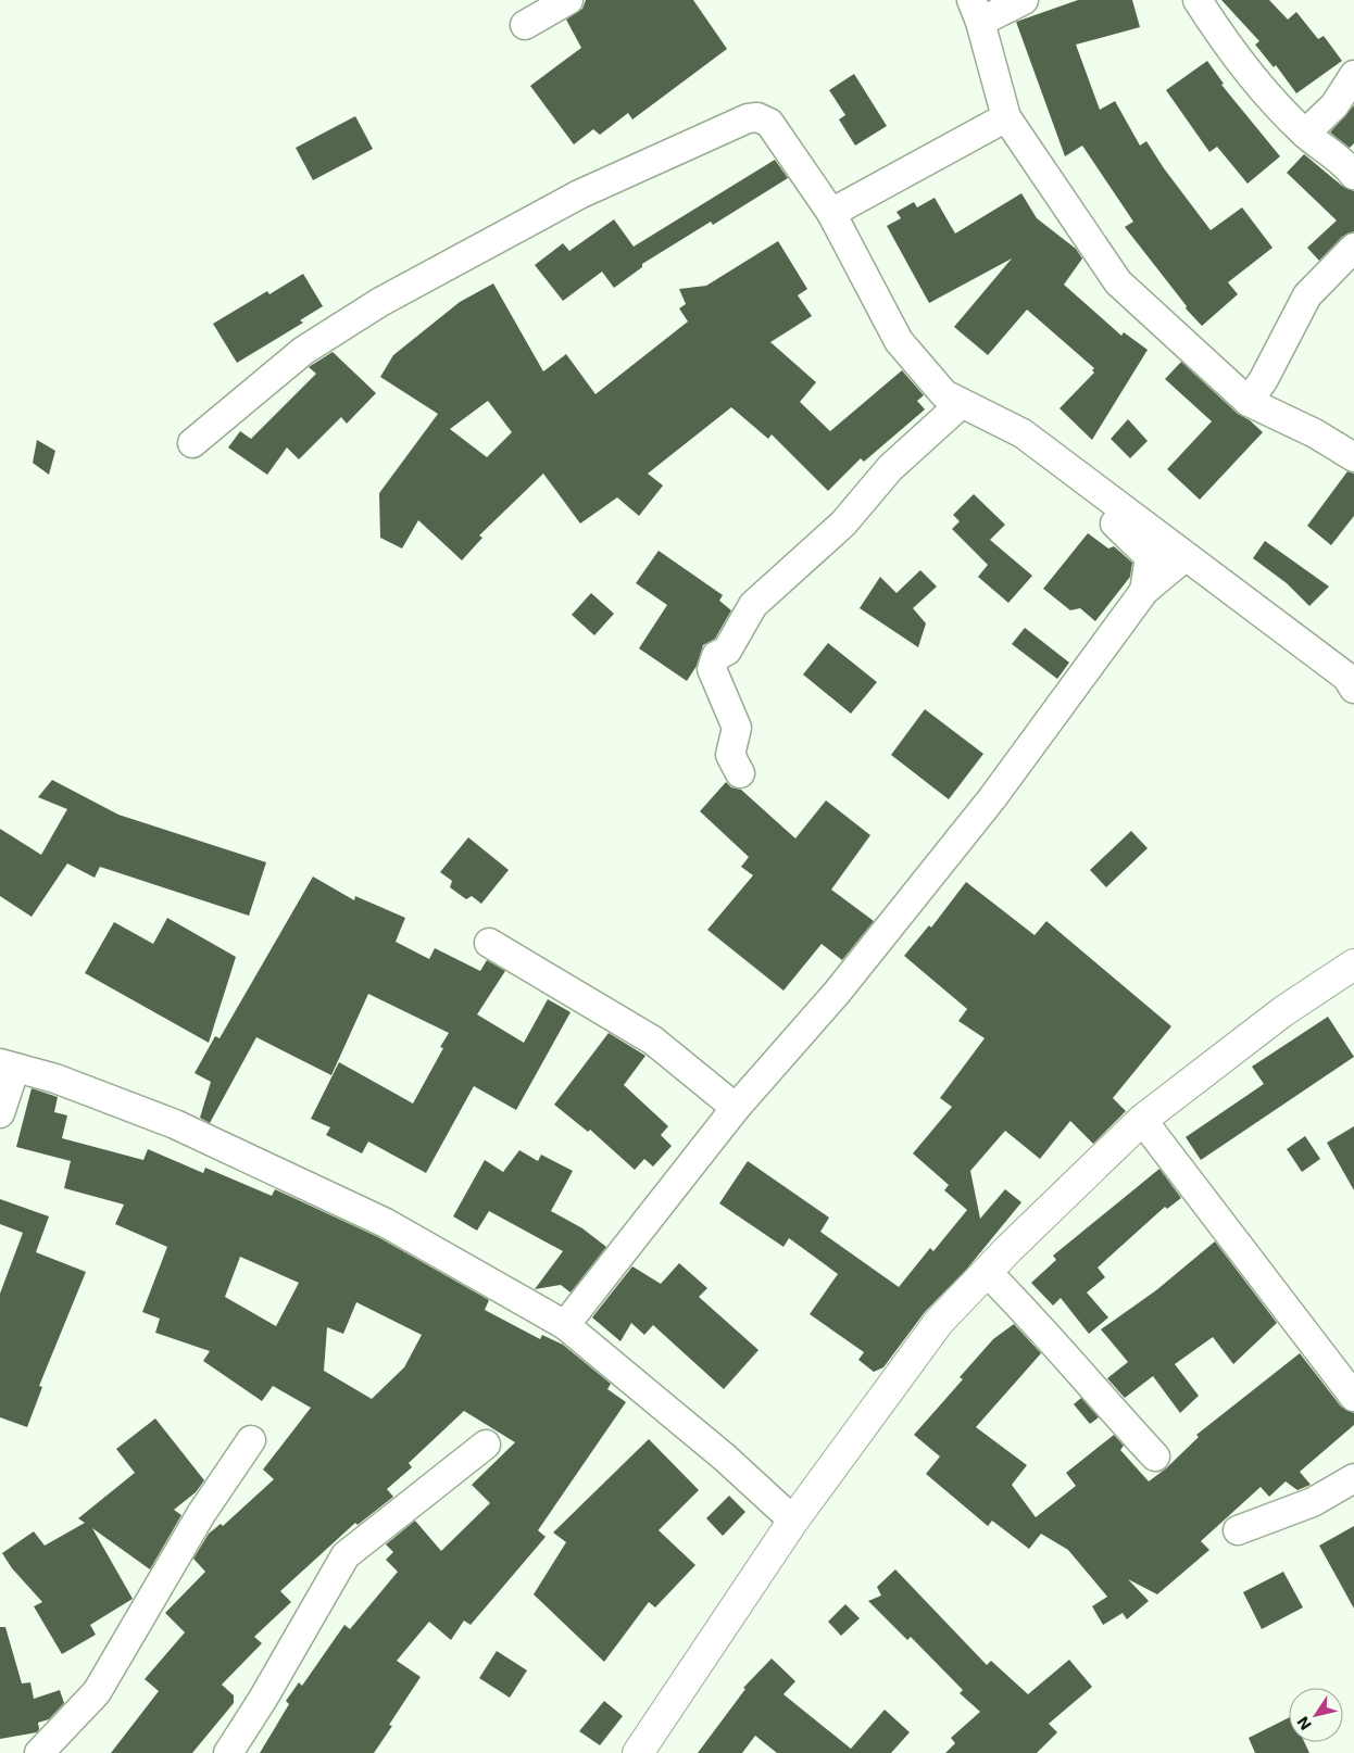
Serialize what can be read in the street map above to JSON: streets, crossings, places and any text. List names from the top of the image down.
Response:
{
  "north": "bottom left"
}
